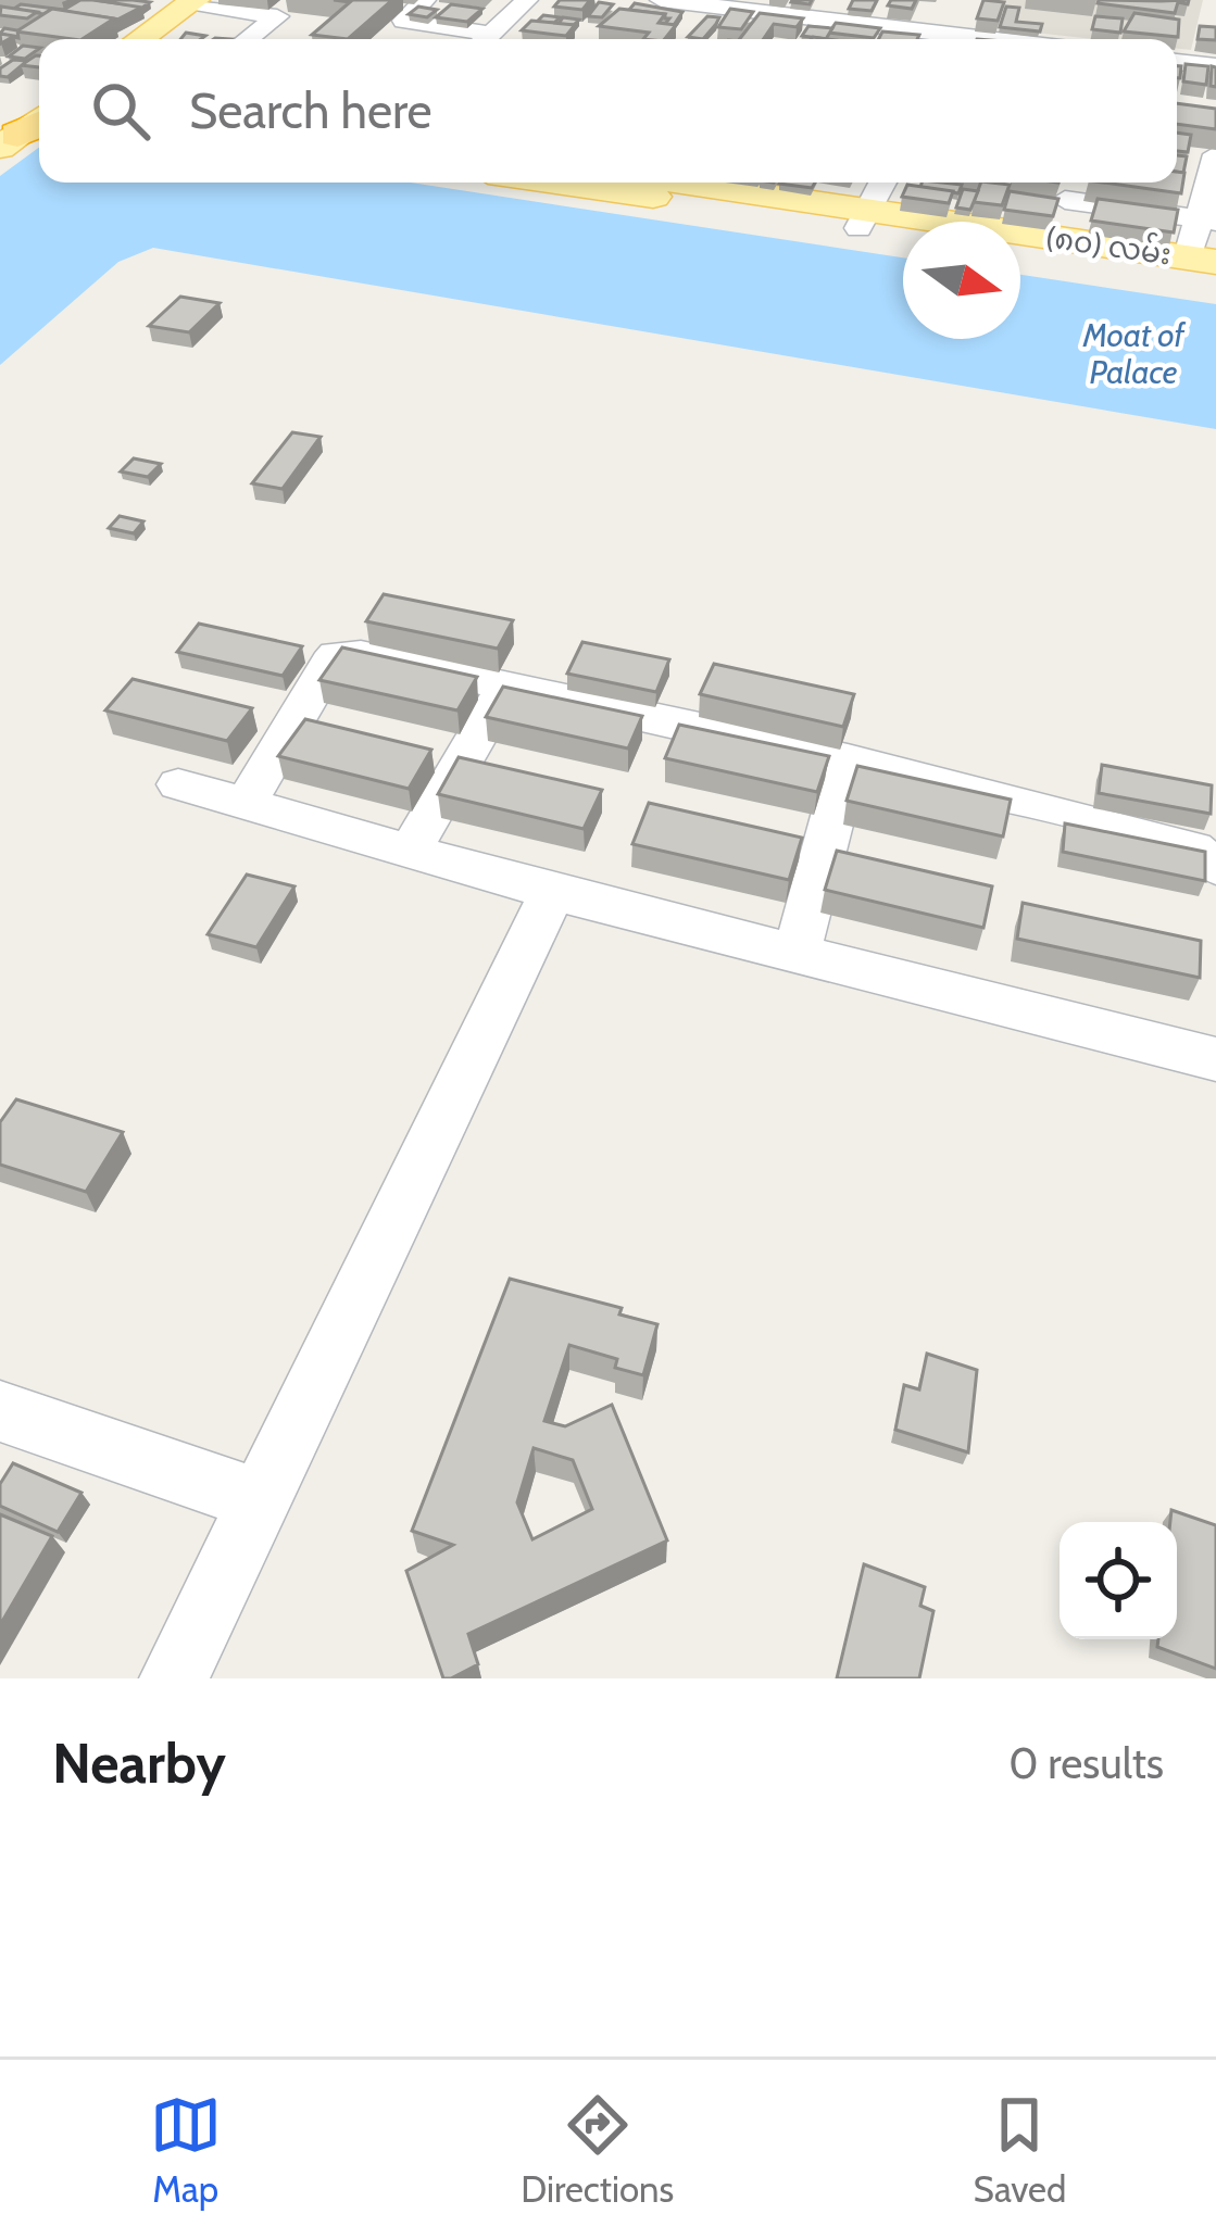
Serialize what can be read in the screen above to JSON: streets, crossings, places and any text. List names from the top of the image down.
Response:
{
  "streets": {
    "main road": ["(၈၀) လမ်း"]
  },
  "water": ["Moat of Palace"],
  "north": "right",
  "page": {
    "search": "Search here",
    "heading": ["Nearby", "0 results"],
    "nav": ["Map", "Directions", "Saved"]
  }
}
